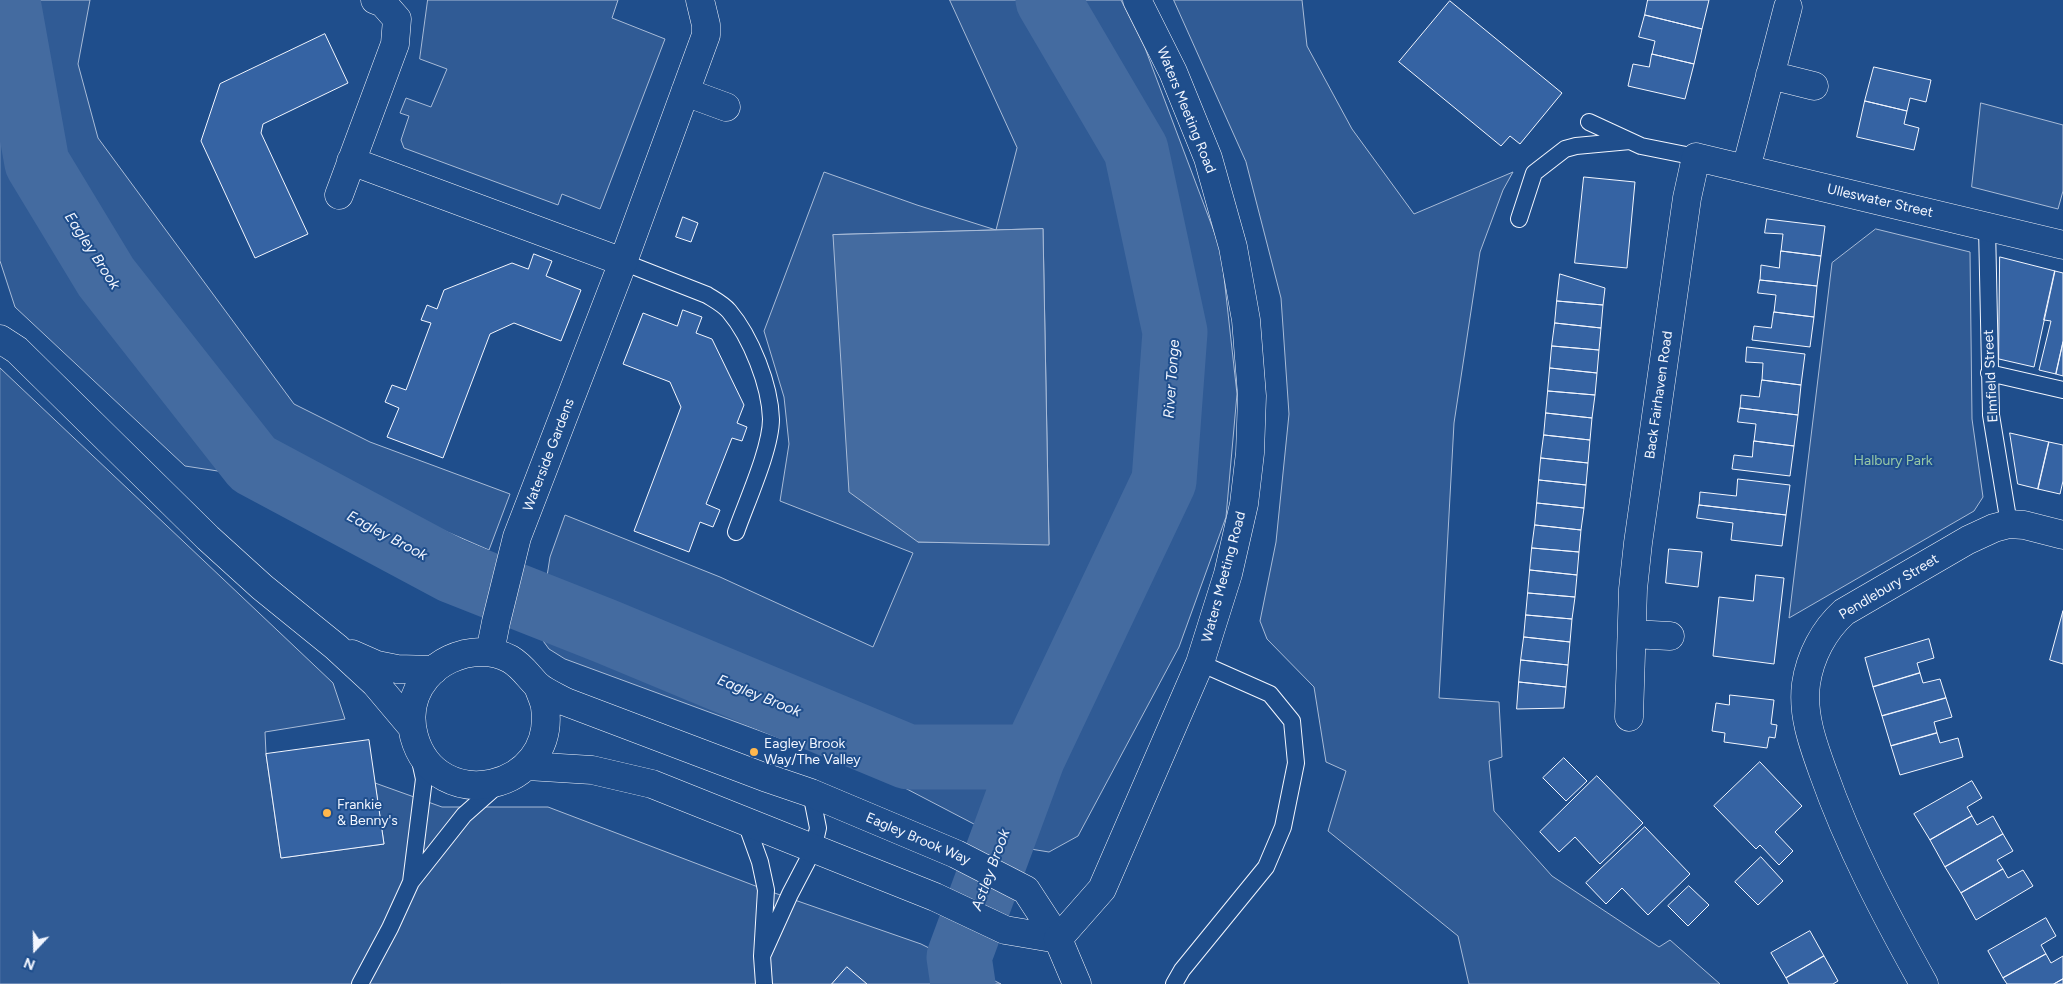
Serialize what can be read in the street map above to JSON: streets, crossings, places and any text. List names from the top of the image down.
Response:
{
  "streets": {
    "street": [
      "Waters Meeting Road",
      "Ulleswater Street",
      "Back Fairhaven Road",
      "Waterside Gardens",
      "Pendlebury Street",
      "Eagley Brook Way"
    ],
    "lane": ["Elmfield Street"]
  },
  "crossings": [
    ["Waters Meeting Road", "Eagley Brook Way"],
    ["Ulleswater Street", "Elmfield Street"],
    ["Ulleswater Street", "Back Fairhaven Road"],
    ["Elmfield Street", "Pendlebury Street"],
    ["Waterside Gardens", "Eagley Brook Way"]
  ],
  "water": ["Eagley Brook", "River Tonge", "Astley Brook"],
  "parks": ["Halbury Park"],
  "places": ["Eagley Brook Way/The Valley", "Frankie & Benny's"],
  "north": "bottom"
}
